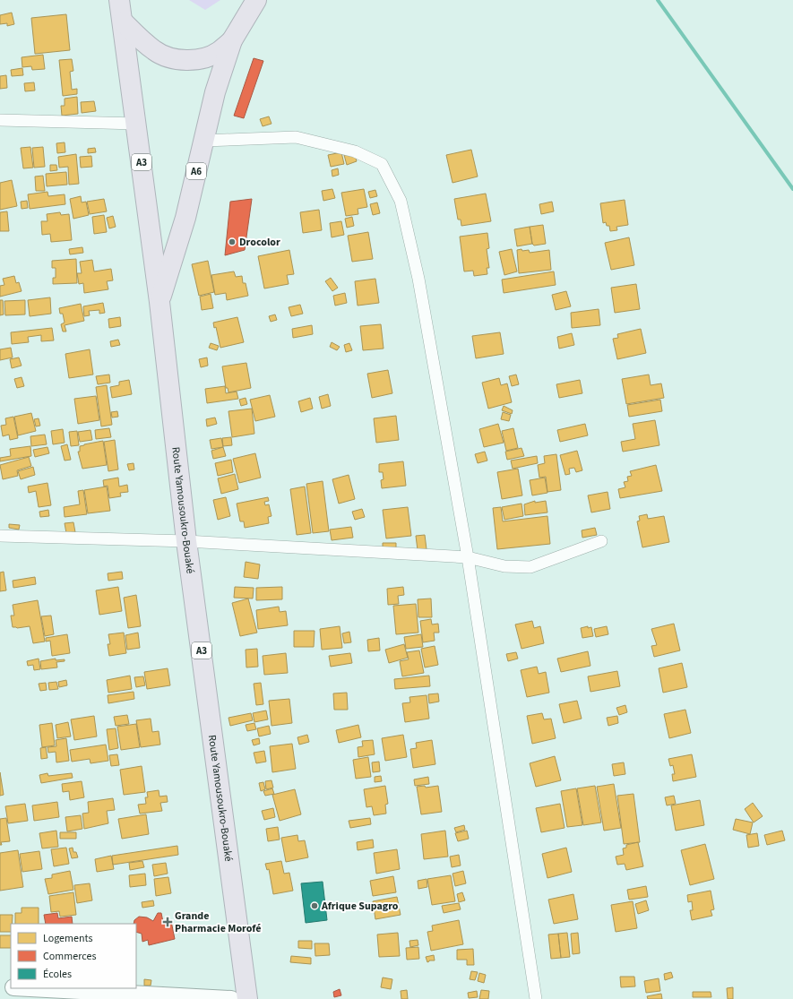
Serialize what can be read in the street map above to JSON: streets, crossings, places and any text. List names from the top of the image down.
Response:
{
  "streets": {
    "highway": ["A3", "A6", "Route Yamousoukro-Bouaké"]
  },
  "crossings": [
    ["A3", "Route Yamousoukro-Bouaké"],
    ["A6", "Route Yamousoukro-Bouaké"]
  ],
  "places": {
    "other": ["Drocolor", "Afrique Supagro"],
    "health": ["Grande Pharmacie Morofé"]
  },
  "legend": ["Logements", "Commerces", "Écoles"]
}
